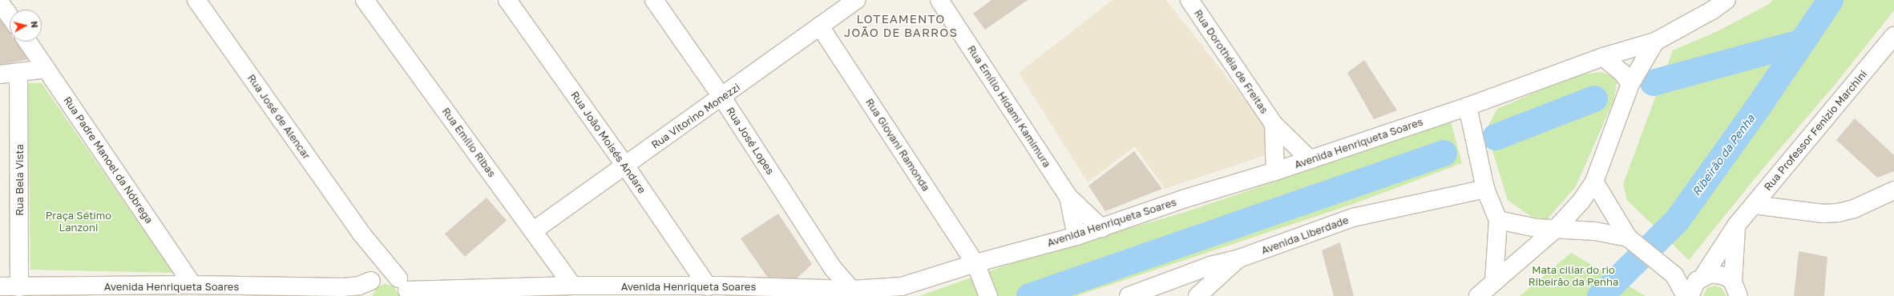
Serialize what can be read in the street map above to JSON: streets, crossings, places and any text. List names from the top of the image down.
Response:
{
  "streets": {
    "street": [
      "Rua Dorothéia de Freitas",
      "Rua Emílio Hidami Kamimura",
      "Rua Vitorino Monezzi",
      "Rua José de Alencar",
      "Rua Professor Fenizio Marchini",
      "Rua José Lopes",
      "Rua Emílio Ribas",
      "Rua João Moisés Andare",
      "Avenida Henriqueta Soares",
      "Rua Giovani Ramonda",
      "Rua Padre Manoel da Nóbrega",
      "Rua Bela Vista",
      "Avenida Liberdade"
    ]
  },
  "crossings": [
    ["Rua Dorothéia de Freitas", "Avenida Henriqueta Soares"],
    ["Rua Emílio Hidami Kamimura", "Avenida Henriqueta Soares"],
    ["Rua Vitorino Monezzi", "Rua José Lopes"],
    ["Rua Vitorino Monezzi", "Rua Emílio Ribas"],
    ["Rua Vitorino Monezzi", "Rua João Moisés Andare"],
    ["Rua Vitorino Monezzi", "Rua Giovani Ramonda"],
    ["Rua José Lopes", "Avenida Henriqueta Soares"],
    ["Rua Emílio Ribas", "Avenida Henriqueta Soares"],
    ["Rua João Moisés Andare", "Avenida Henriqueta Soares"],
    ["Avenida Henriqueta Soares", "Rua Giovani Ramonda"],
    ["Avenida Henriqueta Soares", "Rua Padre Manoel da Nóbrega"],
    ["Avenida Henriqueta Soares", "Rua Bela Vista"]
  ],
  "districts": ["LOTEAMENTO JOÃO DE BARROS"],
  "water": ["Ribeirão da Penha"],
  "parks": ["Praça Sétimo Lanzoni", "Mata ciliar do rio Ribeirão da Penha"],
  "north": "right"
}
